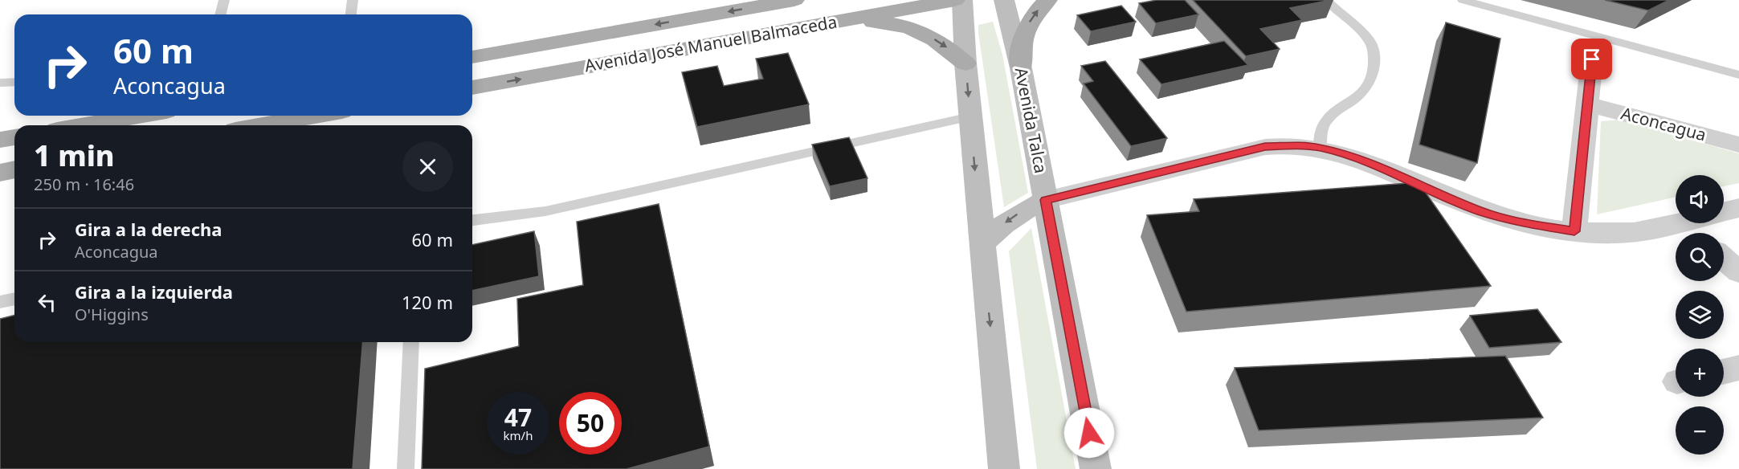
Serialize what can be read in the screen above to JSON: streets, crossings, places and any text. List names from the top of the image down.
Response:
{
  "streets": {
    "main road": ["Avenida José Manuel Balmaceda", "Avenida Talca"],
    "street": ["Aconcagua"]
  },
  "page": {
    "turn": ["60 m", "Aconcagua"],
    "heading": ["1 min", "250 m · 16:46"],
    "map_buttons": ["+", "−"],
    "list": [
      {
        "name": "Gira a la derecha",
        "note": "Aconcagua",
        "value": "60 m"
      },
      {
        "name": "Gira a la izquierda",
        "note": "O'Higgins",
        "value": "120 m"
      }
    ],
    "speed": "47 km/h",
    "limit": "50"
  }
}
